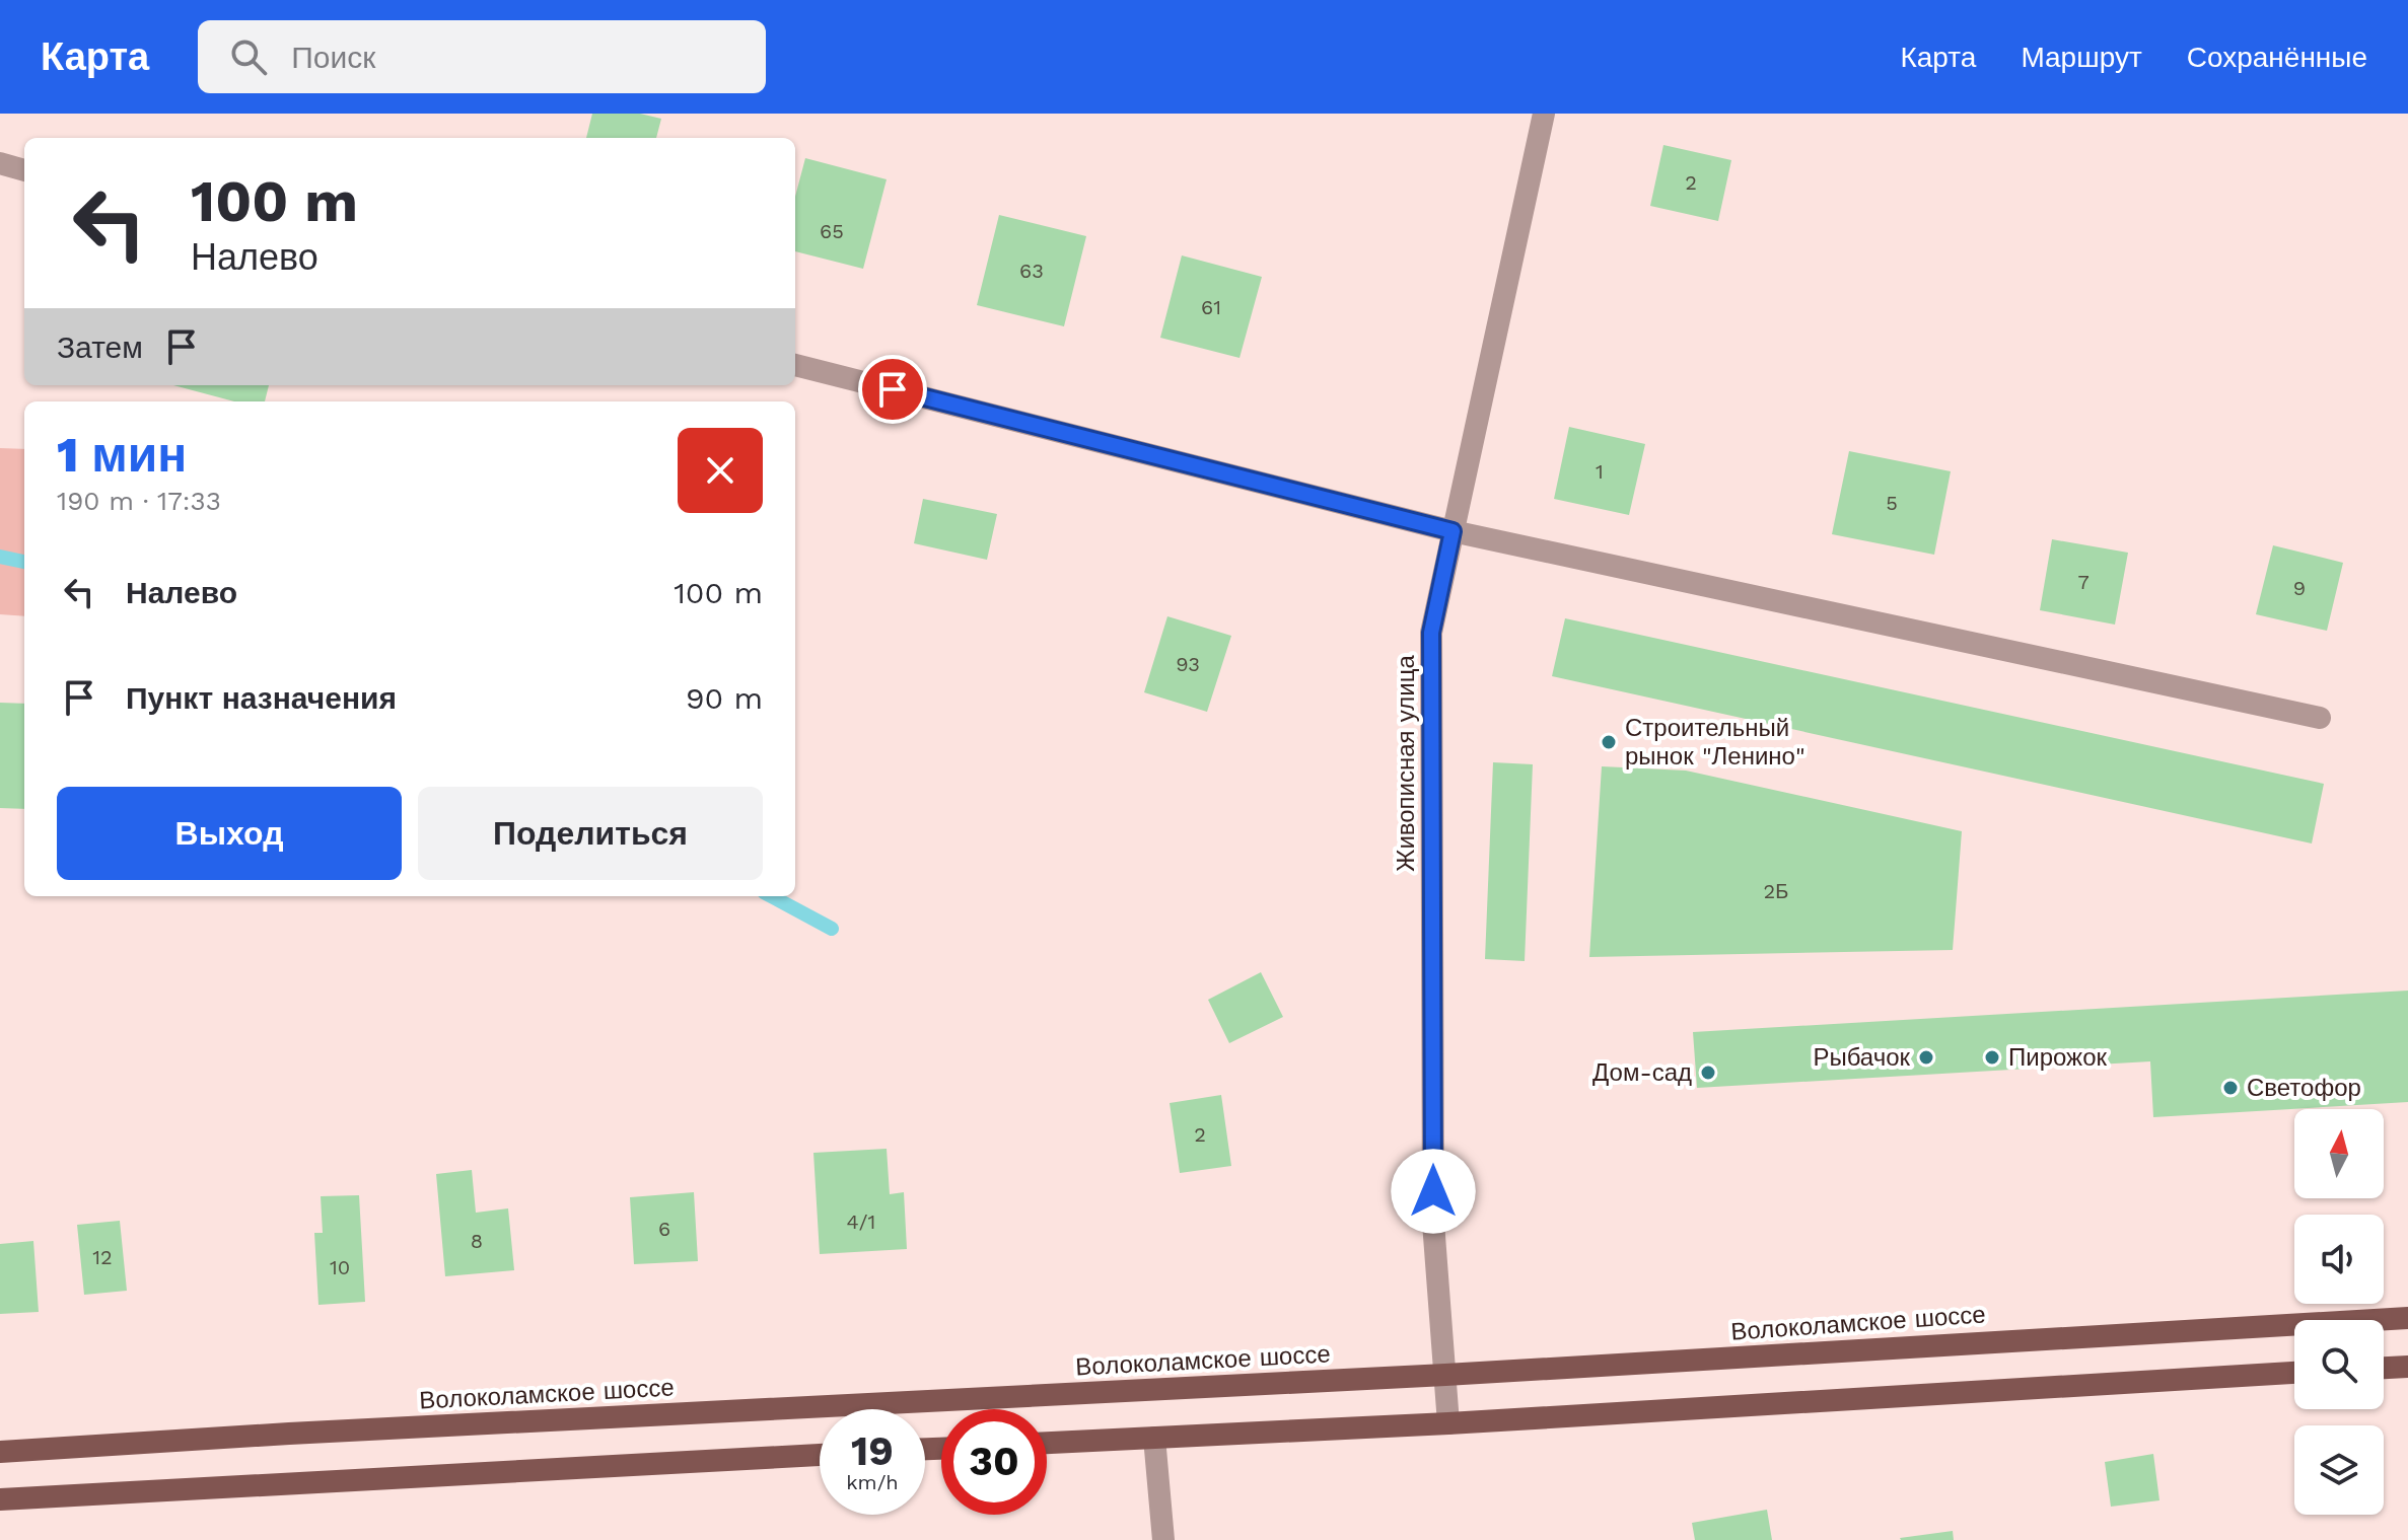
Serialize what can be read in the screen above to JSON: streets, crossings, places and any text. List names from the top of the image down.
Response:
{
  "streets": {
    "main road": ["Волоколамское шоссе"],
    "street": ["Живописная улица"]
  },
  "crossings": [
    ["Живописная улица", "Волоколамское шоссе"]
  ],
  "places": [
    "Строительный рынок \"Ленино\"",
    "Рыбачок",
    "Пирожок",
    "Дом-сад",
    "Светофор"
  ],
  "house_numbers": [
    "2",
    "65",
    "63",
    "61",
    "1",
    "5",
    "7",
    "9",
    "93",
    "2Б",
    "2",
    "4/1",
    "6",
    "8",
    "12",
    "10"
  ],
  "north": "top",
  "page": {
    "header": "Карта",
    "search": "Поиск",
    "nav": ["Карта", "Маршрут", "Сохранённые"],
    "turn": ["100 m", "Налево"],
    "then": "Затем",
    "heading": ["1 мин", "190 m · 17:33"],
    "list": [
      {
        "name": "Налево",
        "value": "100 m"
      },
      {
        "name": "Пункт назначения",
        "value": "90 m"
      }
    ],
    "buttons": ["Выход", "Поделиться"],
    "speed": "19 km/h",
    "limit": "30"
  }
}
